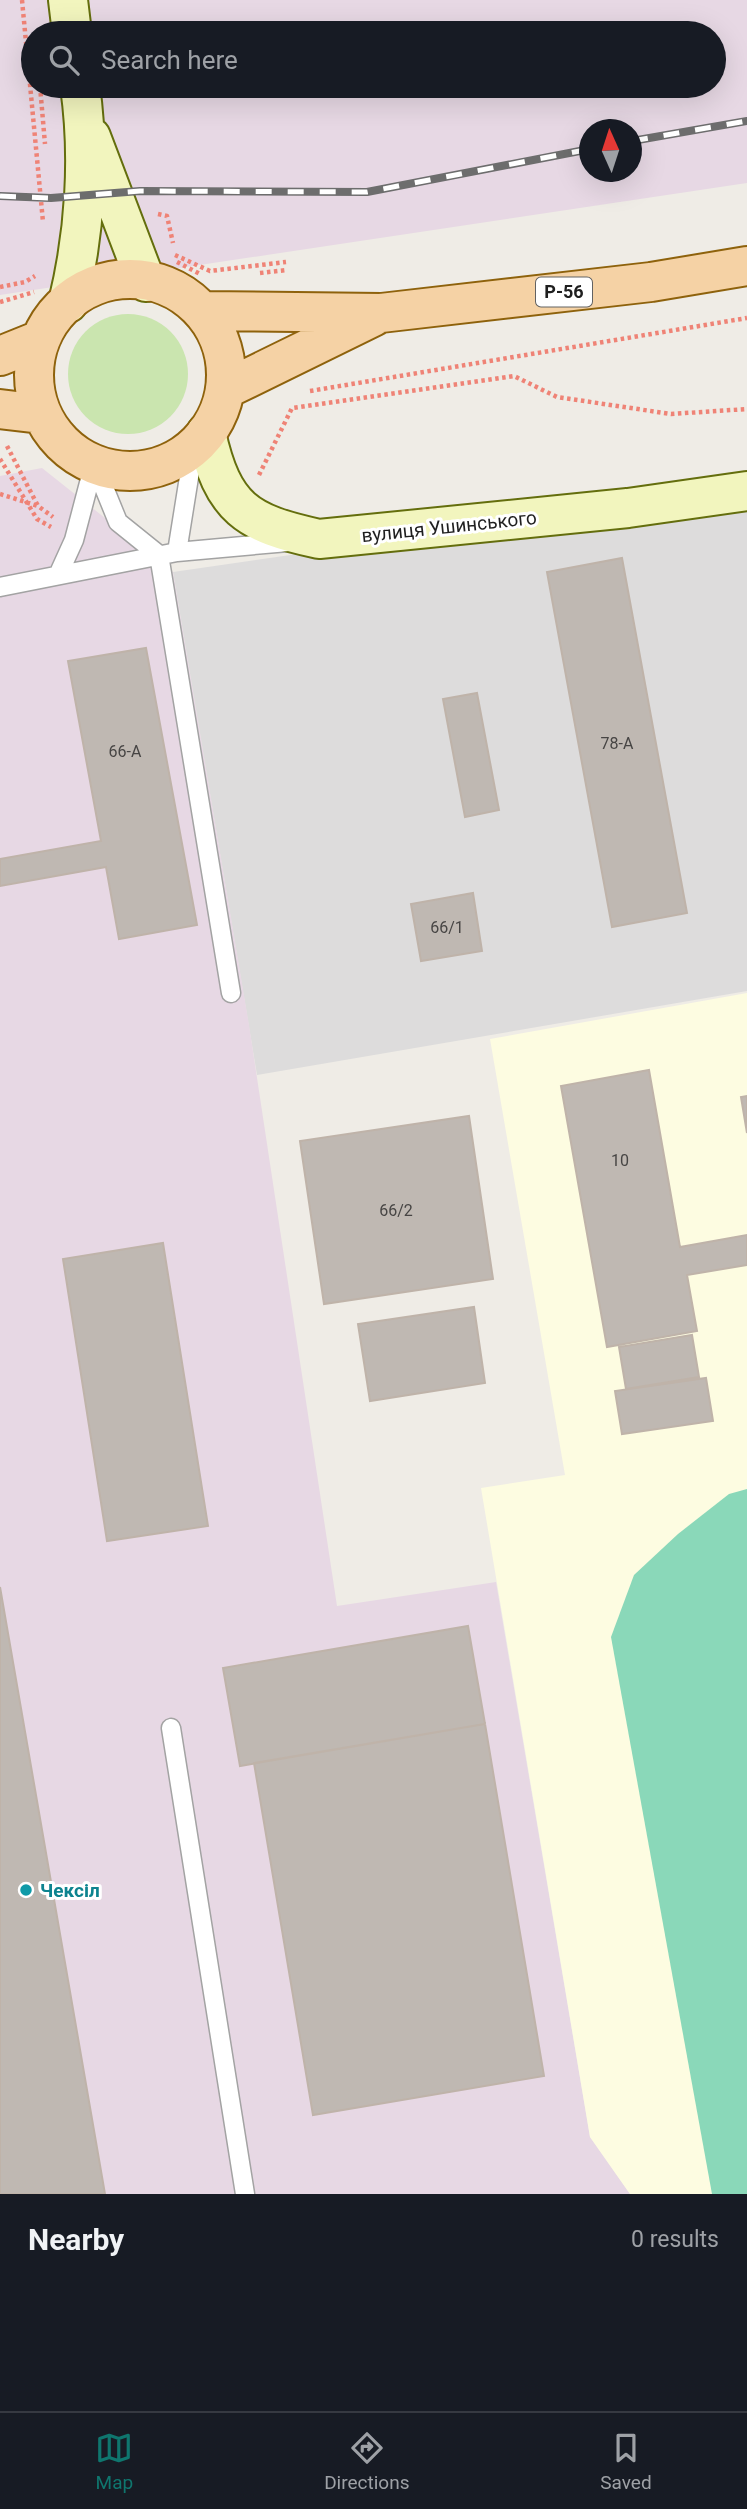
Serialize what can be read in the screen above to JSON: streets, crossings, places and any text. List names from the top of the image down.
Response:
{
  "streets": {
    "main road": ["Р-56"],
    "street": ["вулиця Ушинського"]
  },
  "crossings": [
    ["Р-56", "вулиця Ушинського"]
  ],
  "places": ["Чексіл"],
  "house_numbers": [
    "78-А",
    "66-А",
    "66/1",
    "10",
    "66/2"
  ],
  "north": "top",
  "page": {
    "search": "Search here",
    "heading": ["Nearby", "0 results"],
    "nav": ["Map", "Directions", "Saved"]
  }
}
